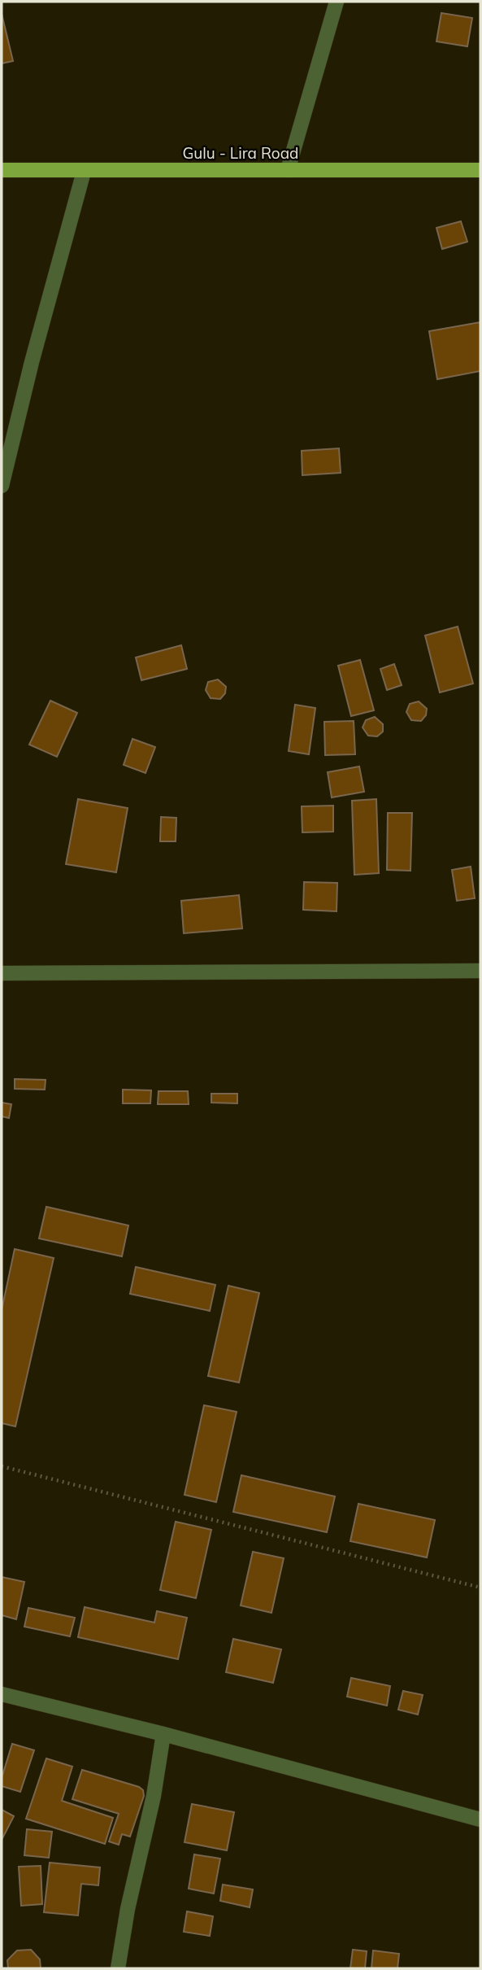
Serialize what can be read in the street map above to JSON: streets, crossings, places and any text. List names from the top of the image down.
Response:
{
  "streets": {
    "main road": ["Gulu - Lira Road"]
  }
}
